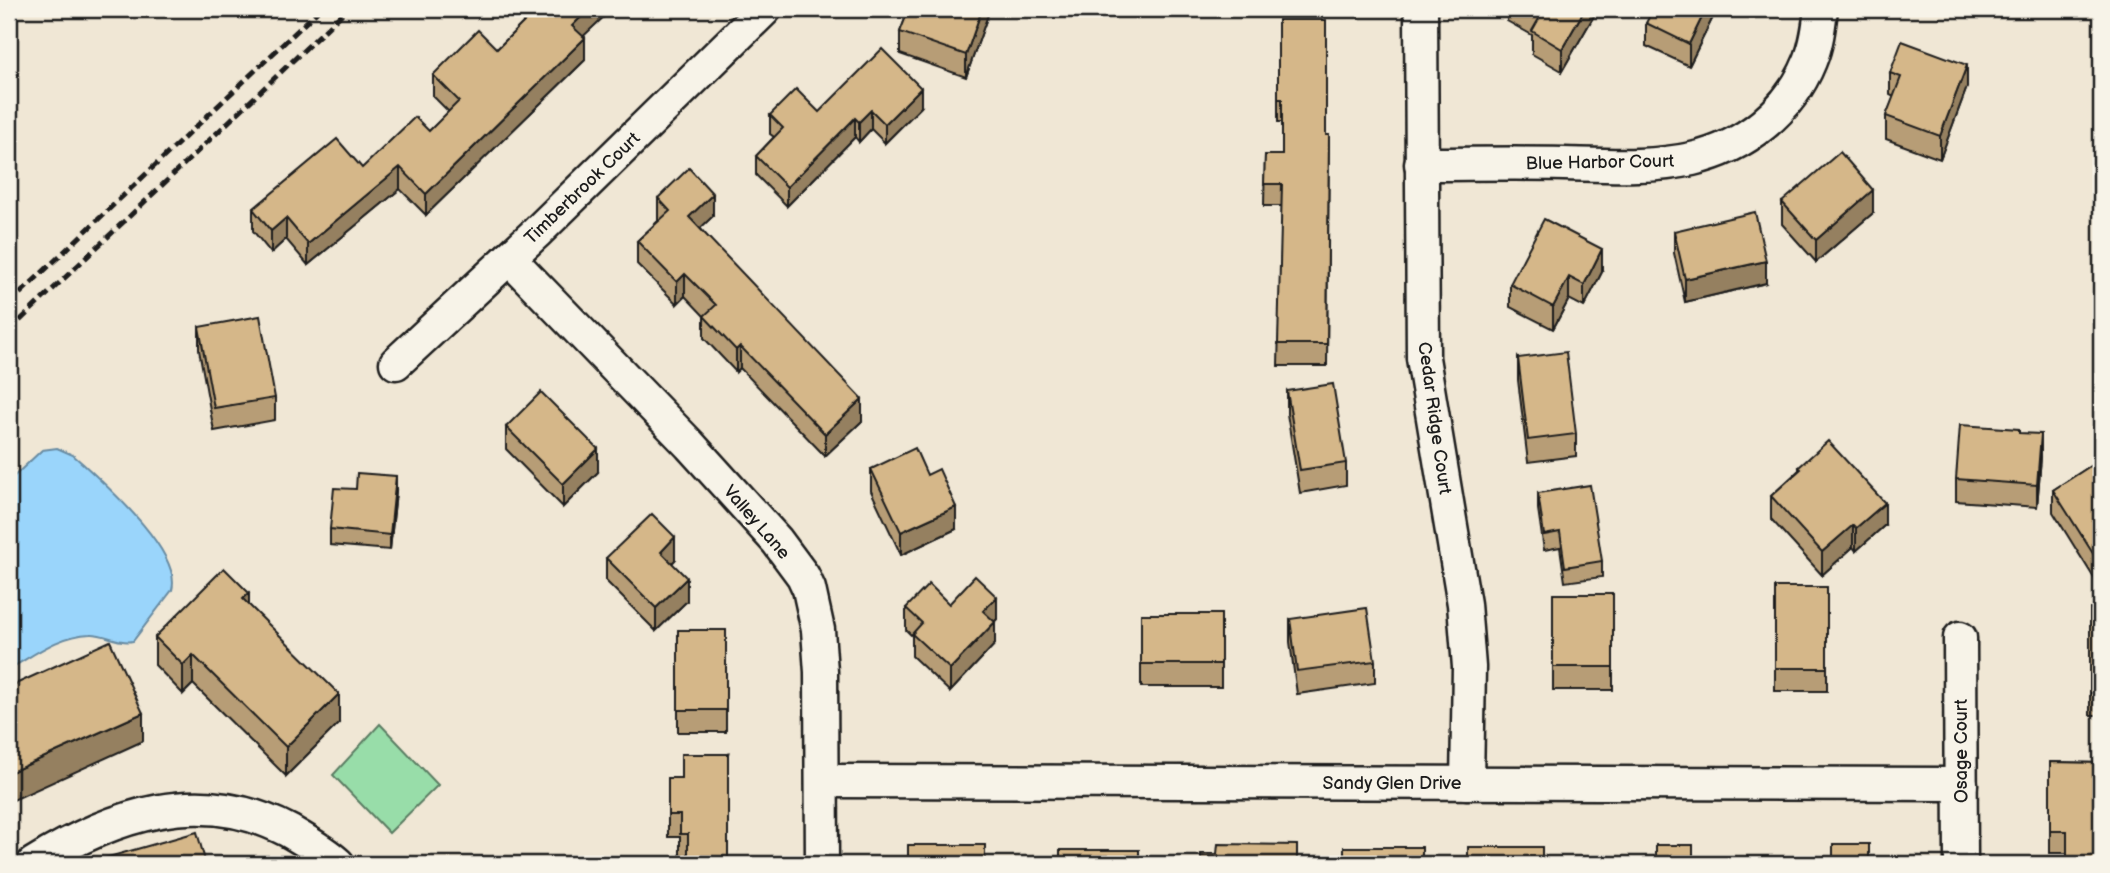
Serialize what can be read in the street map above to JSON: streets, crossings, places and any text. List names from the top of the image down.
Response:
{
  "streets": {
    "street": [
      "Blue Harbor Court",
      "Timberbrook Court",
      "Cedar Ridge Court",
      "Valley Lane",
      "Osage Court",
      "Sandy Glen Drive"
    ]
  },
  "crossings": [
    ["Blue Harbor Court", "Cedar Ridge Court"],
    ["Timberbrook Court", "Valley Lane"],
    ["Cedar Ridge Court", "Sandy Glen Drive"],
    ["Valley Lane", "Sandy Glen Drive"],
    ["Osage Court", "Sandy Glen Drive"]
  ]
}
